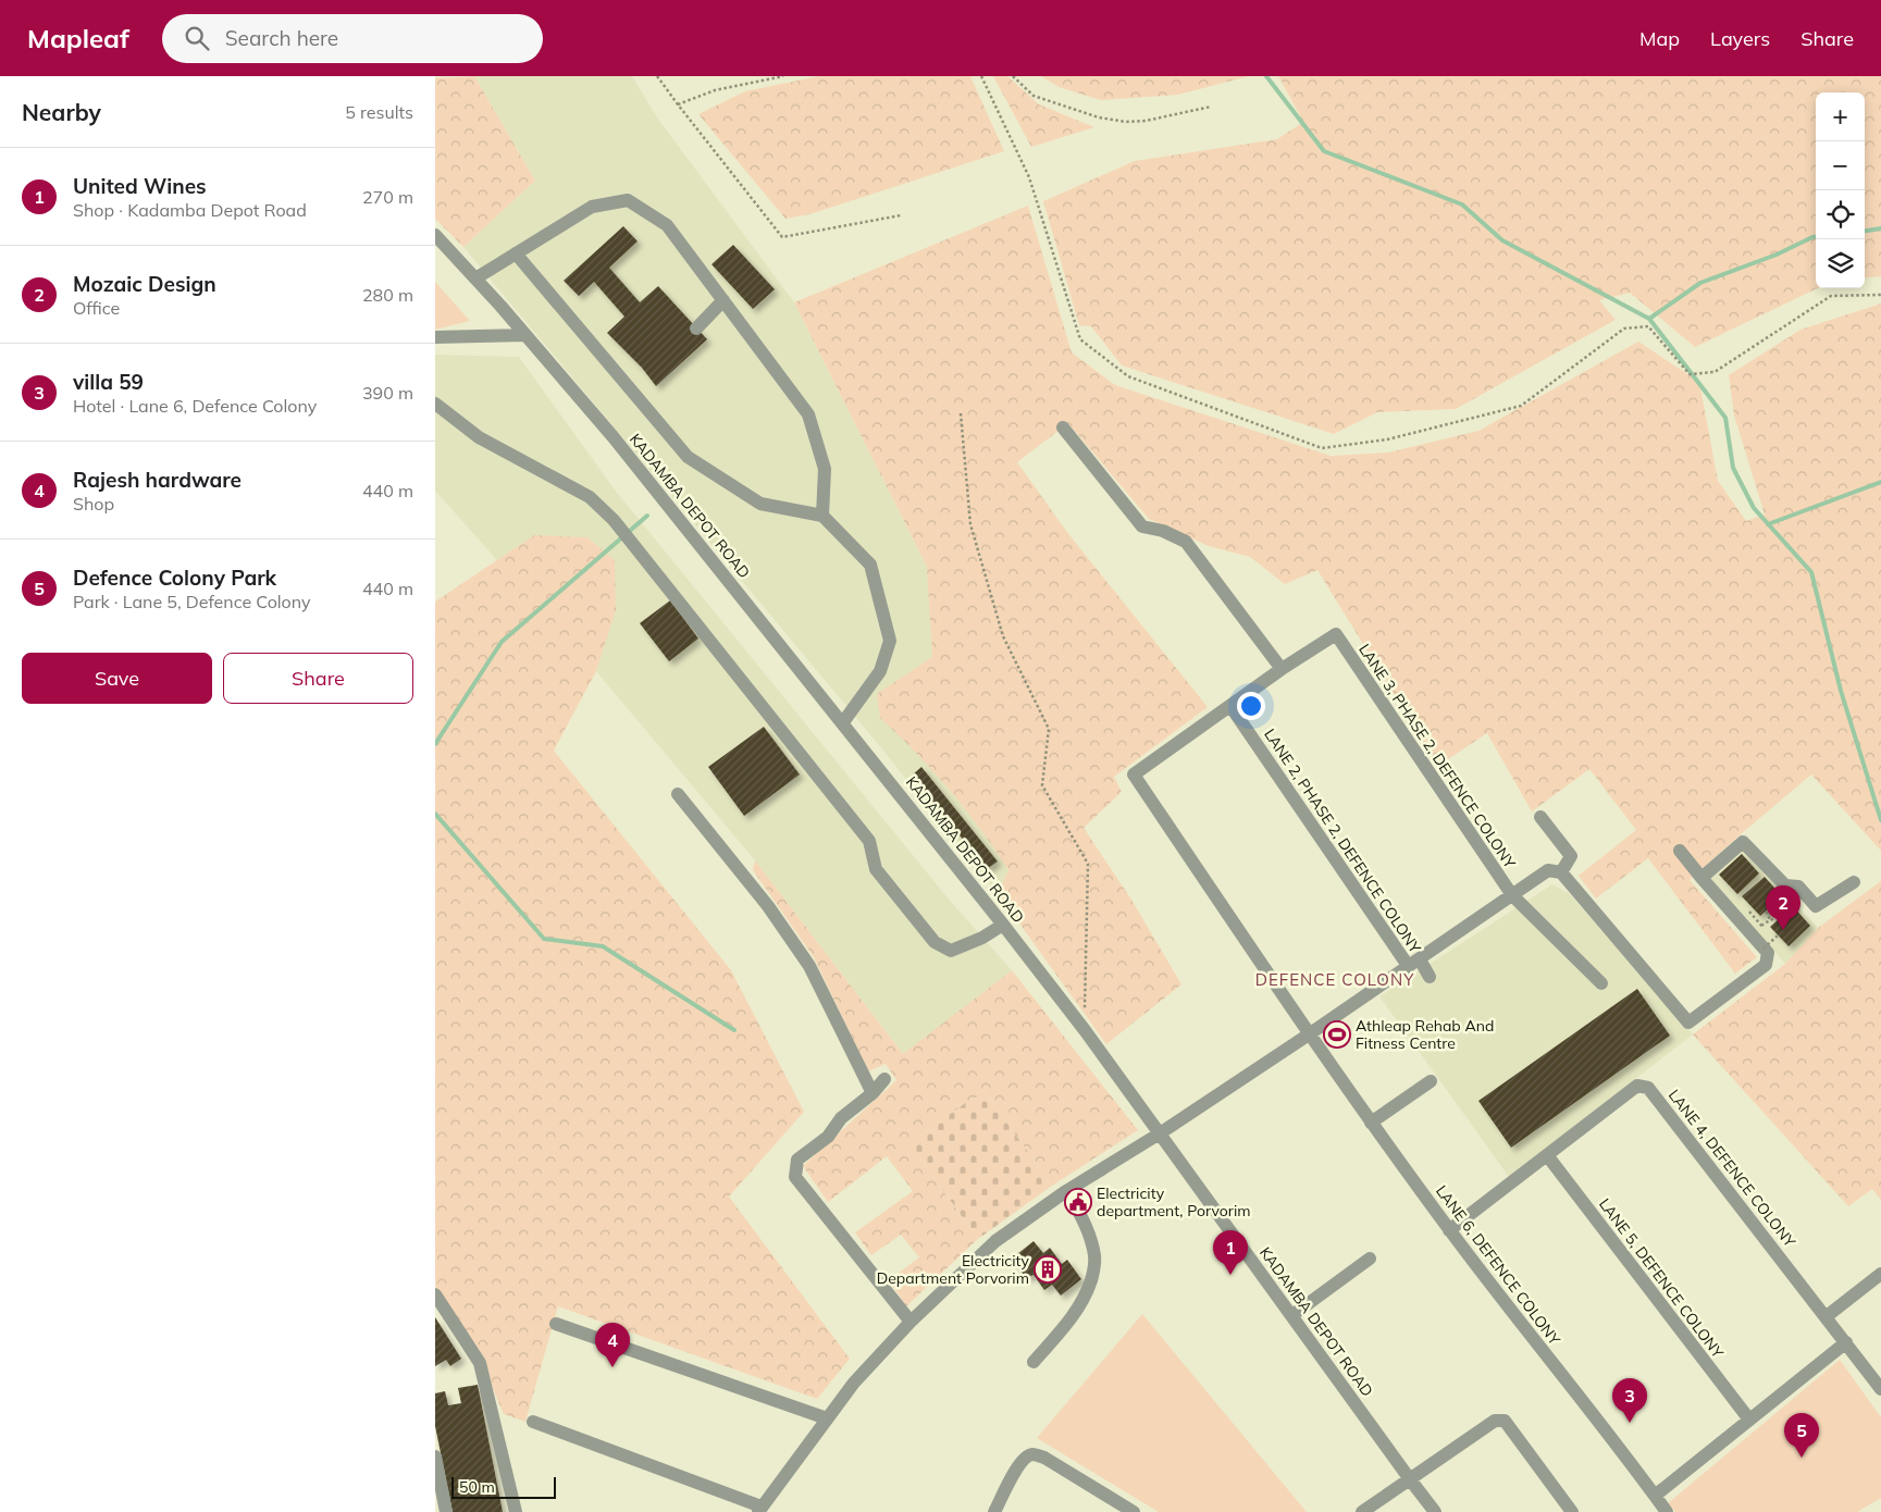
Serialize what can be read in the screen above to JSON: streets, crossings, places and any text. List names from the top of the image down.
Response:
{
  "streets": {
    "street": [
      "KADAMBA DEPOT ROAD",
      "LANE 3, PHASE 2, DEFENCE COLONY",
      "LANE 2, PHASE 2, DEFENCE COLONY",
      "LANE 4, DEFENCE COLONY",
      "LANE 6, DEFENCE COLONY",
      "LANE 5, DEFENCE COLONY"
    ]
  },
  "crossings": [
    ["LANE 2, PHASE 2, DEFENCE COLONY", "LANE 6, DEFENCE COLONY"],
    ["LANE 4, DEFENCE COLONY", "LANE 6, DEFENCE COLONY"],
    ["LANE 4, DEFENCE COLONY", "LANE 5, DEFENCE COLONY"]
  ],
  "districts": ["DEFENCE COLONY"],
  "places": {
    "sports": ["Athleap Rehab And Fitness Centre"],
    "public building": ["Electricity department, Porvorim"],
    "building": ["Electricity Department Porvorim"]
  },
  "scale_bar": "50 m",
  "page": {
    "header": "Mapleaf",
    "search": "Search here",
    "nav": ["Map", "Layers", "Share"],
    "heading": ["Nearby", "5 results"],
    "map_buttons": ["+", "−"],
    "list": [
      {
        "mark": "1",
        "name": "United Wines",
        "note": "Shop · Kadamba Depot Road",
        "value": "270 m"
      },
      {
        "mark": "2",
        "name": "Mozaic Design",
        "note": "Office",
        "value": "280 m"
      },
      {
        "mark": "3",
        "name": "villa 59",
        "note": "Hotel · Lane 6, Defence Colony",
        "value": "390 m"
      },
      {
        "mark": "4",
        "name": "Rajesh hardware",
        "note": "Shop",
        "value": "440 m"
      },
      {
        "mark": "5",
        "name": "Defence Colony Park",
        "note": "Park · Lane 5, Defence Colony",
        "value": "440 m"
      }
    ],
    "buttons": ["Save", "Share"],
    "pins": [
      "2",
      "1",
      "4",
      "3",
      "5"
    ],
    "scale": "50 m"
  }
}
